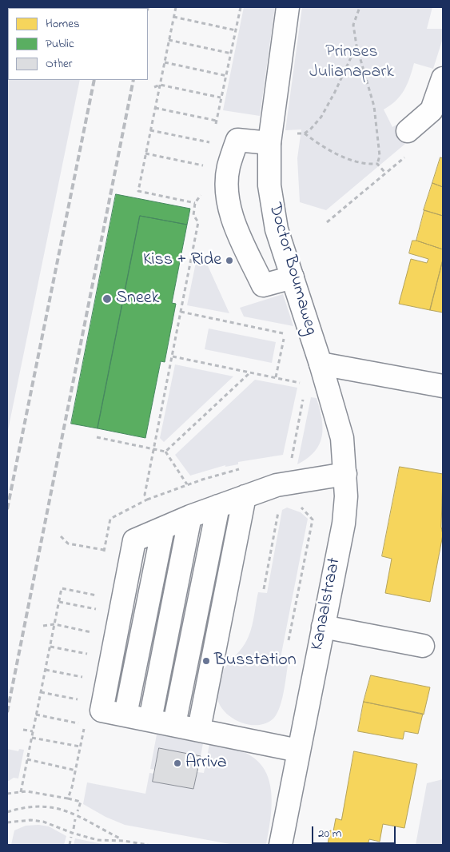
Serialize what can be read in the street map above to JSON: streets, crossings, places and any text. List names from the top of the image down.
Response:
{
  "streets": {
    "main road": ["Doctor Boumaweg", "Kanaalstraat"]
  },
  "crossings": [
    ["Doctor Boumaweg", "Kanaalstraat"]
  ],
  "parks": ["Prinses Julianapark"],
  "places": [
    "Kiss + Ride",
    "Sneek",
    "Busstation",
    "Arriva"
  ],
  "legend": ["Homes", "Public", "Other"],
  "scale_bar": "20 m"
}
